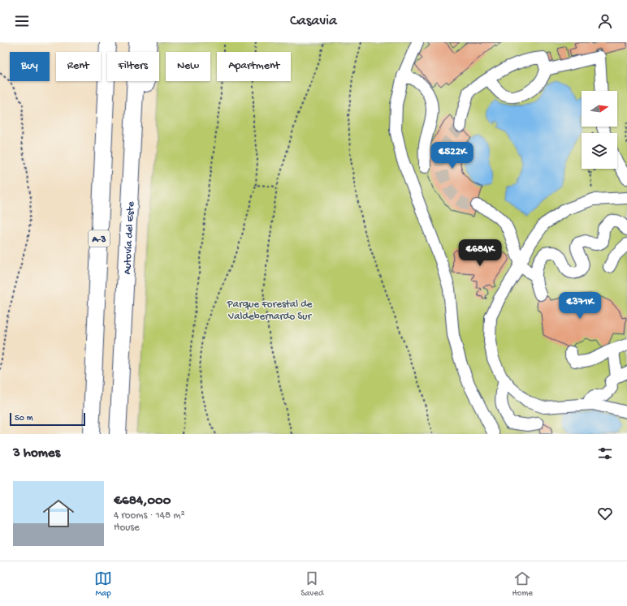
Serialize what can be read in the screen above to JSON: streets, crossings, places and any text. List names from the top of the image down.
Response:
{
  "streets": {
    "highway": ["Autovía del Este", "A-3"]
  },
  "parks": ["Parque Forestal de Valdebernardo Sur"],
  "scale_bar": "50 m",
  "north": "right",
  "page": {
    "header": "Casavia",
    "chip": [
      "Buy",
      "Rent",
      "Filters",
      "New",
      "Apartment"
    ],
    "price": ["€522K", "€684K", "€371K"],
    "scale": "50 m",
    "heading": "3 homes",
    "list": [
      {
        "name": "€684,000",
        "note": "4 rooms · 148 m² · House"
      }
    ],
    "tabs": ["Map", "Saved", "Home"]
  }
}
